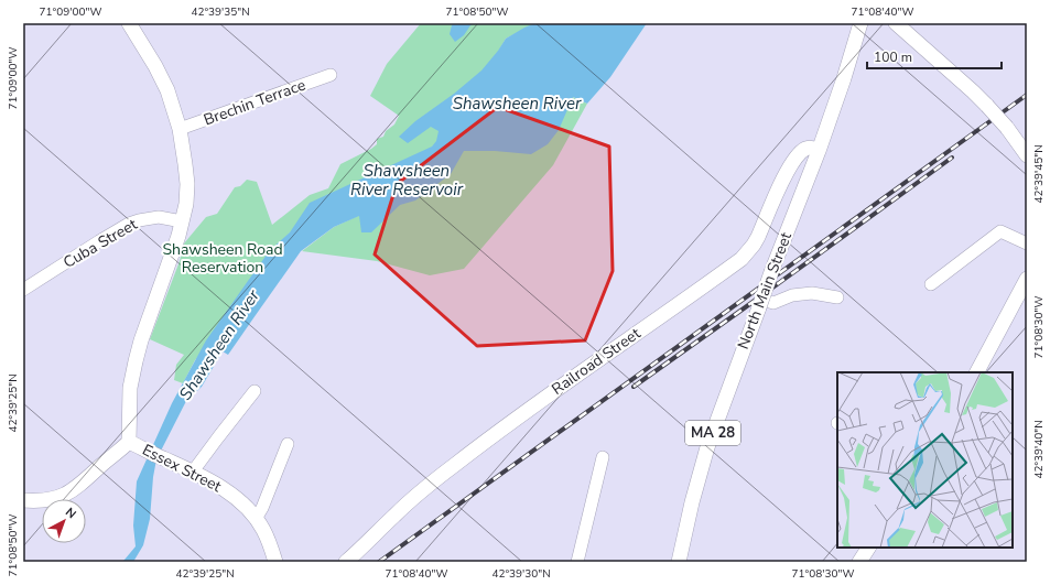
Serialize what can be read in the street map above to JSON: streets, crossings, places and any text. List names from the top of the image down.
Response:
{
  "streets": {
    "main road": [
      "North Main Street",
      "Railroad Street",
      "MA 28",
      "Essex Street"
    ],
    "street": ["Brechin Terrace", "Cuba Street"]
  },
  "crossings": [
    ["North Main Street", "Railroad Street"]
  ],
  "water": ["Shawsheen River", "Shawsheen River Reservoir"],
  "parks": ["Shawsheen Road Reservation"],
  "scale_bar": "100 m",
  "north": "top right",
  "coordinates": [
    "71°09'00\"W",
    "42°39'35\"N",
    "71°08'50\"W",
    "71°08'40\"W",
    "42°39'45\"N",
    "71°08'30\"W",
    "42°39'25\"N",
    "42°39'40\"N",
    "42°39'30\"N"
  ]
}
